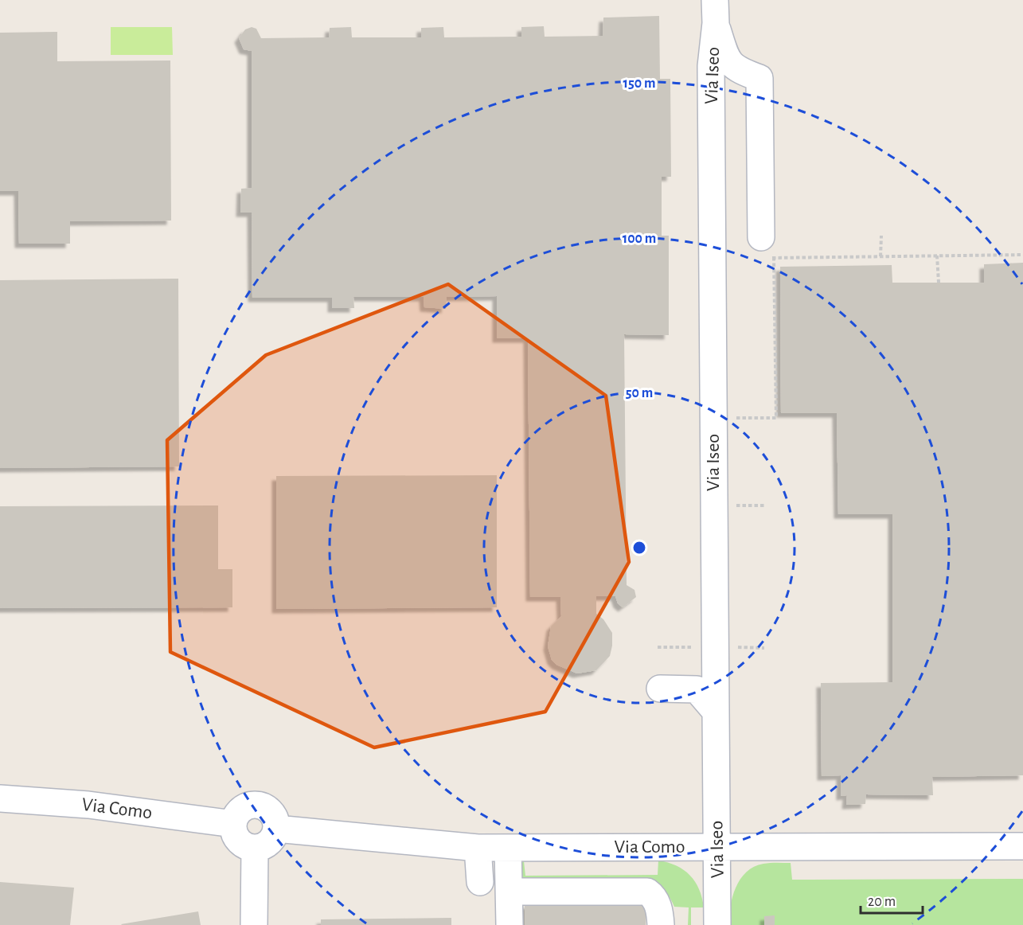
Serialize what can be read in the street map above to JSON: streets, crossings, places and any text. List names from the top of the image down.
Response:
{
  "streets": {
    "street": ["Via Iseo", "Via Como"]
  },
  "crossings": [
    ["Via Iseo", "Via Como"]
  ],
  "scale_bar": "20 m",
  "rings": ["150 m", "100 m", "50 m"]
}
